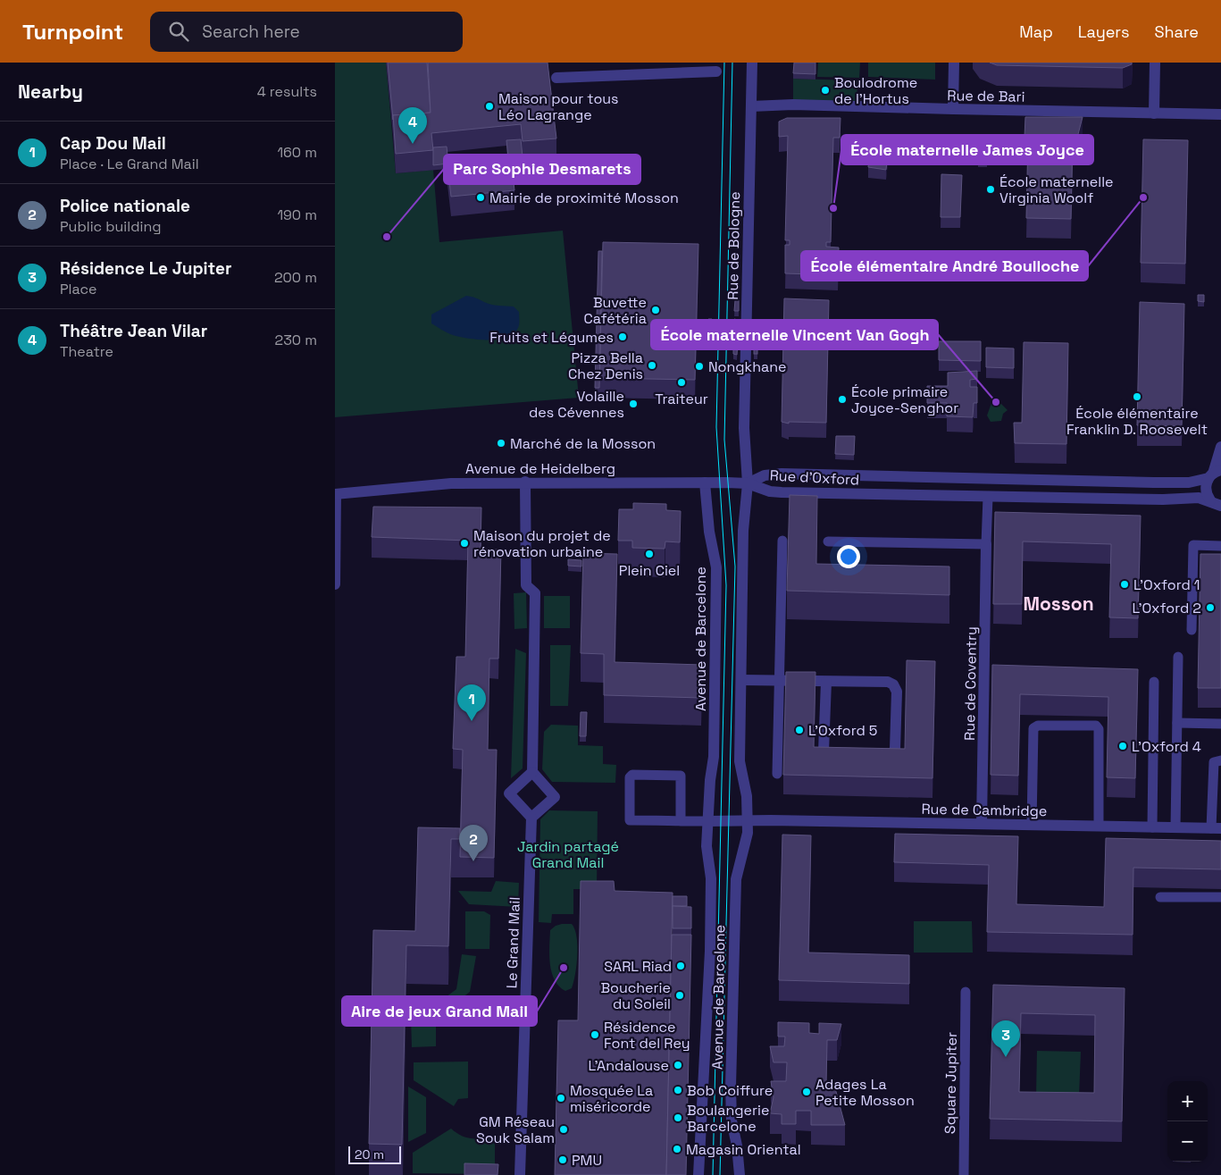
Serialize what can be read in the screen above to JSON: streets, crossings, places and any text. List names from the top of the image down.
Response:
{
  "streets": {
    "street": [
      "Rue de Bari",
      "Rue de Bologne",
      "Avenue de Heidelberg",
      "Rue d'Oxford",
      "Avenue de Barcelone",
      "Rue de Coventry",
      "Rue de Cambridge",
      "Le Grand Mail"
    ],
    "lane": ["Square Jupiter"]
  },
  "crossings": [
    ["Rue de Bari", "Rue de Bologne"],
    ["Rue de Bologne", "Avenue de Heidelberg"],
    ["Rue de Bologne", "Rue d'Oxford"],
    ["Rue de Bologne", "Avenue de Barcelone"],
    ["Avenue de Heidelberg", "Rue d'Oxford"],
    ["Avenue de Heidelberg", "Avenue de Barcelone"],
    ["Rue d'Oxford", "Avenue de Barcelone"],
    ["Avenue de Barcelone", "Rue de Cambridge"],
    ["Rue de Coventry", "Rue de Cambridge"]
  ],
  "districts": ["Mosson"],
  "parks": ["Jardin partagé Grand Mail"],
  "places": [
    "Boulodrome de l'Hortus",
    "Maison pour tous Léo Lagrange",
    "École maternelle Virginia Woolf",
    "Mairie de proximité Mosson",
    "École élémentaire André Boulloche",
    "École maternelle James Joyce",
    "Parc Sophie Desmarets",
    "Buvette Cafétéria",
    "Fruits et Légumes",
    "Pizza Bella Chez Denis",
    "Nongkhane",
    "Traiteur",
    "École élémentaire Franklin D. Roosevelt",
    "École primaire Joyce-Senghor",
    "École maternelle Vincent Van Gogh",
    "Volaille des Cévennes",
    "Marché de la Mosson",
    "Maison du projet de rénovation urbaine",
    "Plein Ciel",
    "L'Oxford 1",
    "L'Oxford 2",
    "L'Oxford 5",
    "L'Oxford 4",
    "SARL Riad",
    "Aire de jeux Grand Mail",
    "Boucherie du Soleil",
    "Résidence Font del Rey",
    "L'Andalouse",
    "Bob Coiffure",
    "Adages La Petite Mosson",
    "Mosquée La miséricorde",
    "Boulangerie Barcelone",
    "GM Réseau Souk Salam",
    "Magasin Oriental",
    "PMU"
  ],
  "scale_bar": "20 m",
  "page": {
    "header": "Turnpoint",
    "search": "Search here",
    "nav": ["Map", "Layers", "Share"],
    "heading": ["Nearby", "4 results"],
    "pins": [
      "4",
      "1",
      "2",
      "3"
    ],
    "list": [
      {
        "mark": "1",
        "name": "Cap Dou Mail",
        "note": "Place · Le Grand Mail",
        "value": "160 m"
      },
      {
        "mark": "2",
        "name": "Police nationale",
        "note": "Public building",
        "value": "190 m"
      },
      {
        "mark": "3",
        "name": "Résidence Le Jupiter",
        "note": "Place",
        "value": "200 m"
      },
      {
        "mark": "4",
        "name": "Théâtre Jean Vilar",
        "note": "Theatre",
        "value": "230 m"
      }
    ],
    "map_buttons": ["+", "−"],
    "scale": "20 m"
  }
}
